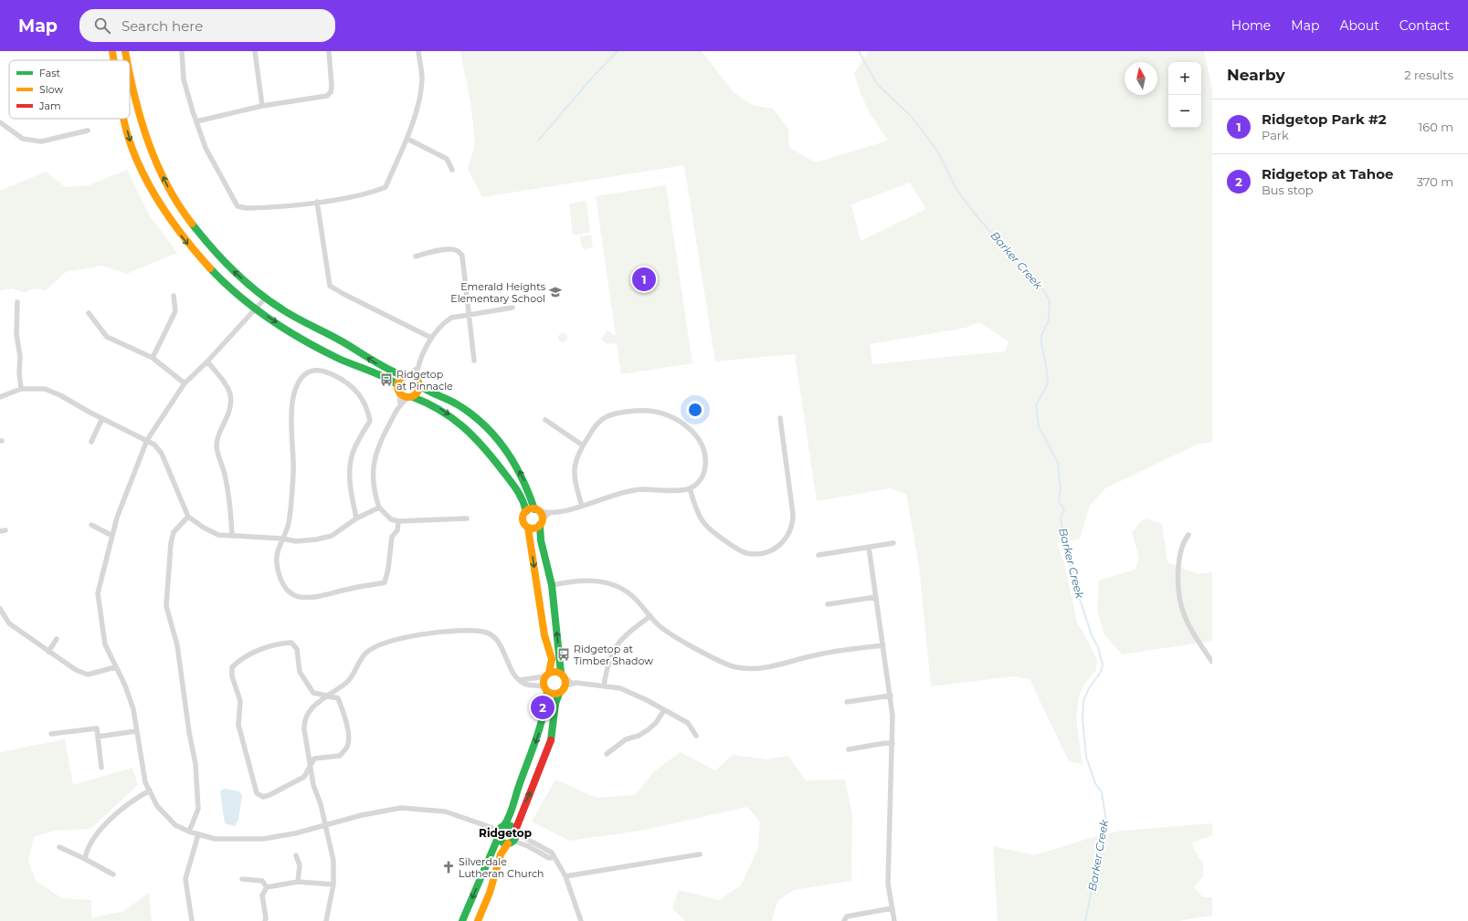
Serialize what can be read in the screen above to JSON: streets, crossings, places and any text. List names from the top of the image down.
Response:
{
  "districts": ["Ridgetop"],
  "water": ["Barker Creek"],
  "places": {
    "school or university": ["Emerald Heights Elementary School"],
    "bus stop": ["Ridgetop at Pinnacle", "Ridgetop at Timber Shadow"],
    "church": ["Silverdale Lutheran Church"]
  },
  "legend": ["Fast", "Slow", "Jam"],
  "north": "top",
  "page": {
    "header": "Map",
    "search": "Search here",
    "nav": [
      "Home",
      "Map",
      "About",
      "Contact"
    ],
    "heading": ["Nearby", "2 results"],
    "map_buttons": ["+", "−"],
    "list": [
      {
        "mark": "1",
        "name": "Ridgetop Park #2",
        "note": "Park",
        "value": "160 m"
      },
      {
        "mark": "2",
        "name": "Ridgetop at Tahoe",
        "note": "Bus stop",
        "value": "370 m"
      }
    ],
    "pins": ["1", "2"]
  }
}
